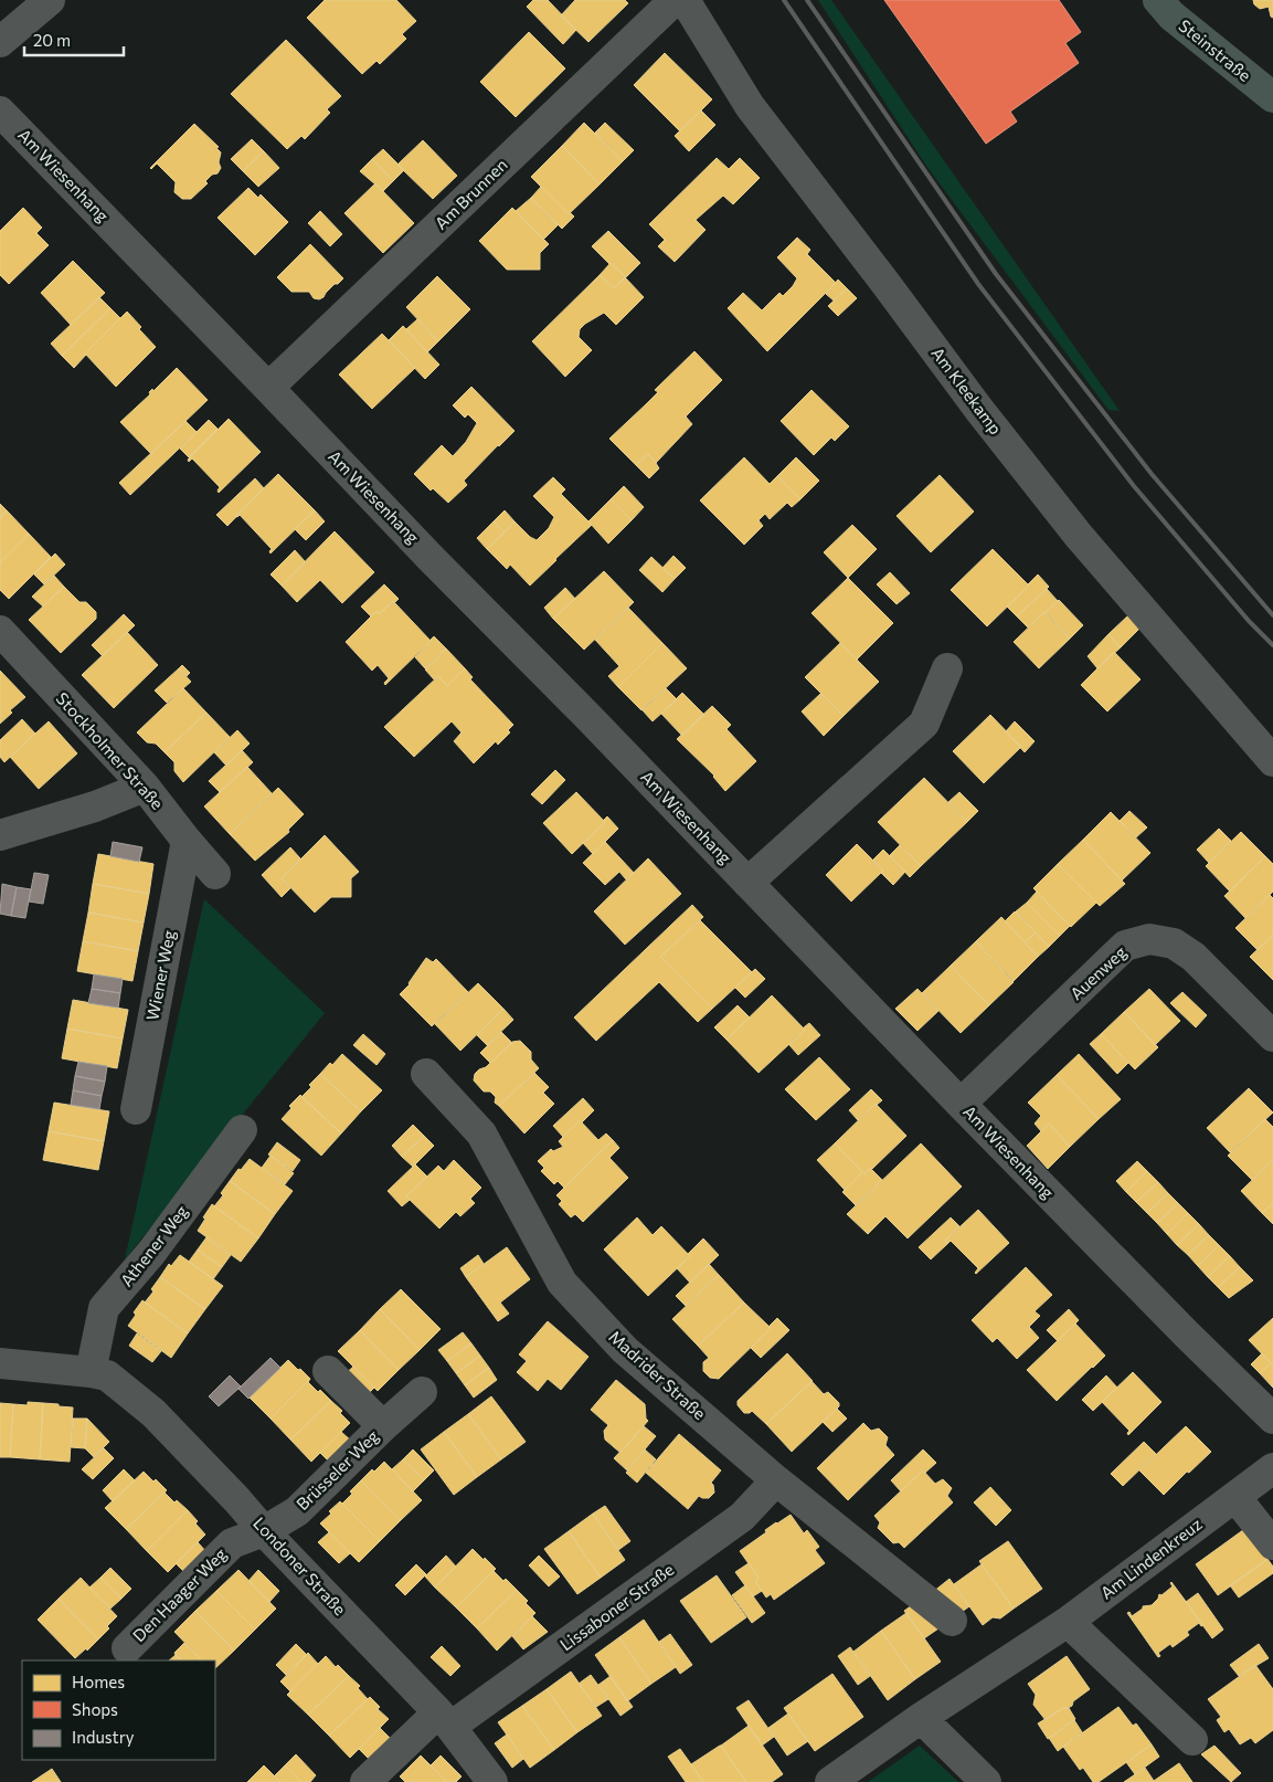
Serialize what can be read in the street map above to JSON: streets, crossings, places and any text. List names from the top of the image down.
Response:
{
  "streets": {
    "main road": ["Steinstraße"],
    "street": [
      "Am Wiesenhang",
      "Am Brunnen",
      "Am Kleekamp",
      "Stockholmer Straße",
      "Auenweg",
      "Wiener Weg",
      "Athener Weg",
      "Madrider Straße",
      "Brüsseler Weg",
      "Am Lindenkreuz",
      "Londoner Straße",
      "Den Haager Weg",
      "Lissaboner Straße"
    ]
  },
  "crossings": [
    ["Am Wiesenhang", "Am Brunnen"],
    ["Am Wiesenhang", "Auenweg"],
    ["Stockholmer Straße", "Wiener Weg"],
    ["Athener Weg", "Londoner Straße"],
    ["Madrider Straße", "Lissaboner Straße"],
    ["Brüsseler Weg", "Londoner Straße"],
    ["Brüsseler Weg", "Den Haager Weg"],
    ["Londoner Straße", "Den Haager Weg"],
    ["Londoner Straße", "Lissaboner Straße"]
  ],
  "legend": ["Homes", "Shops", "Industry"],
  "scale_bar": "20 m"
}
